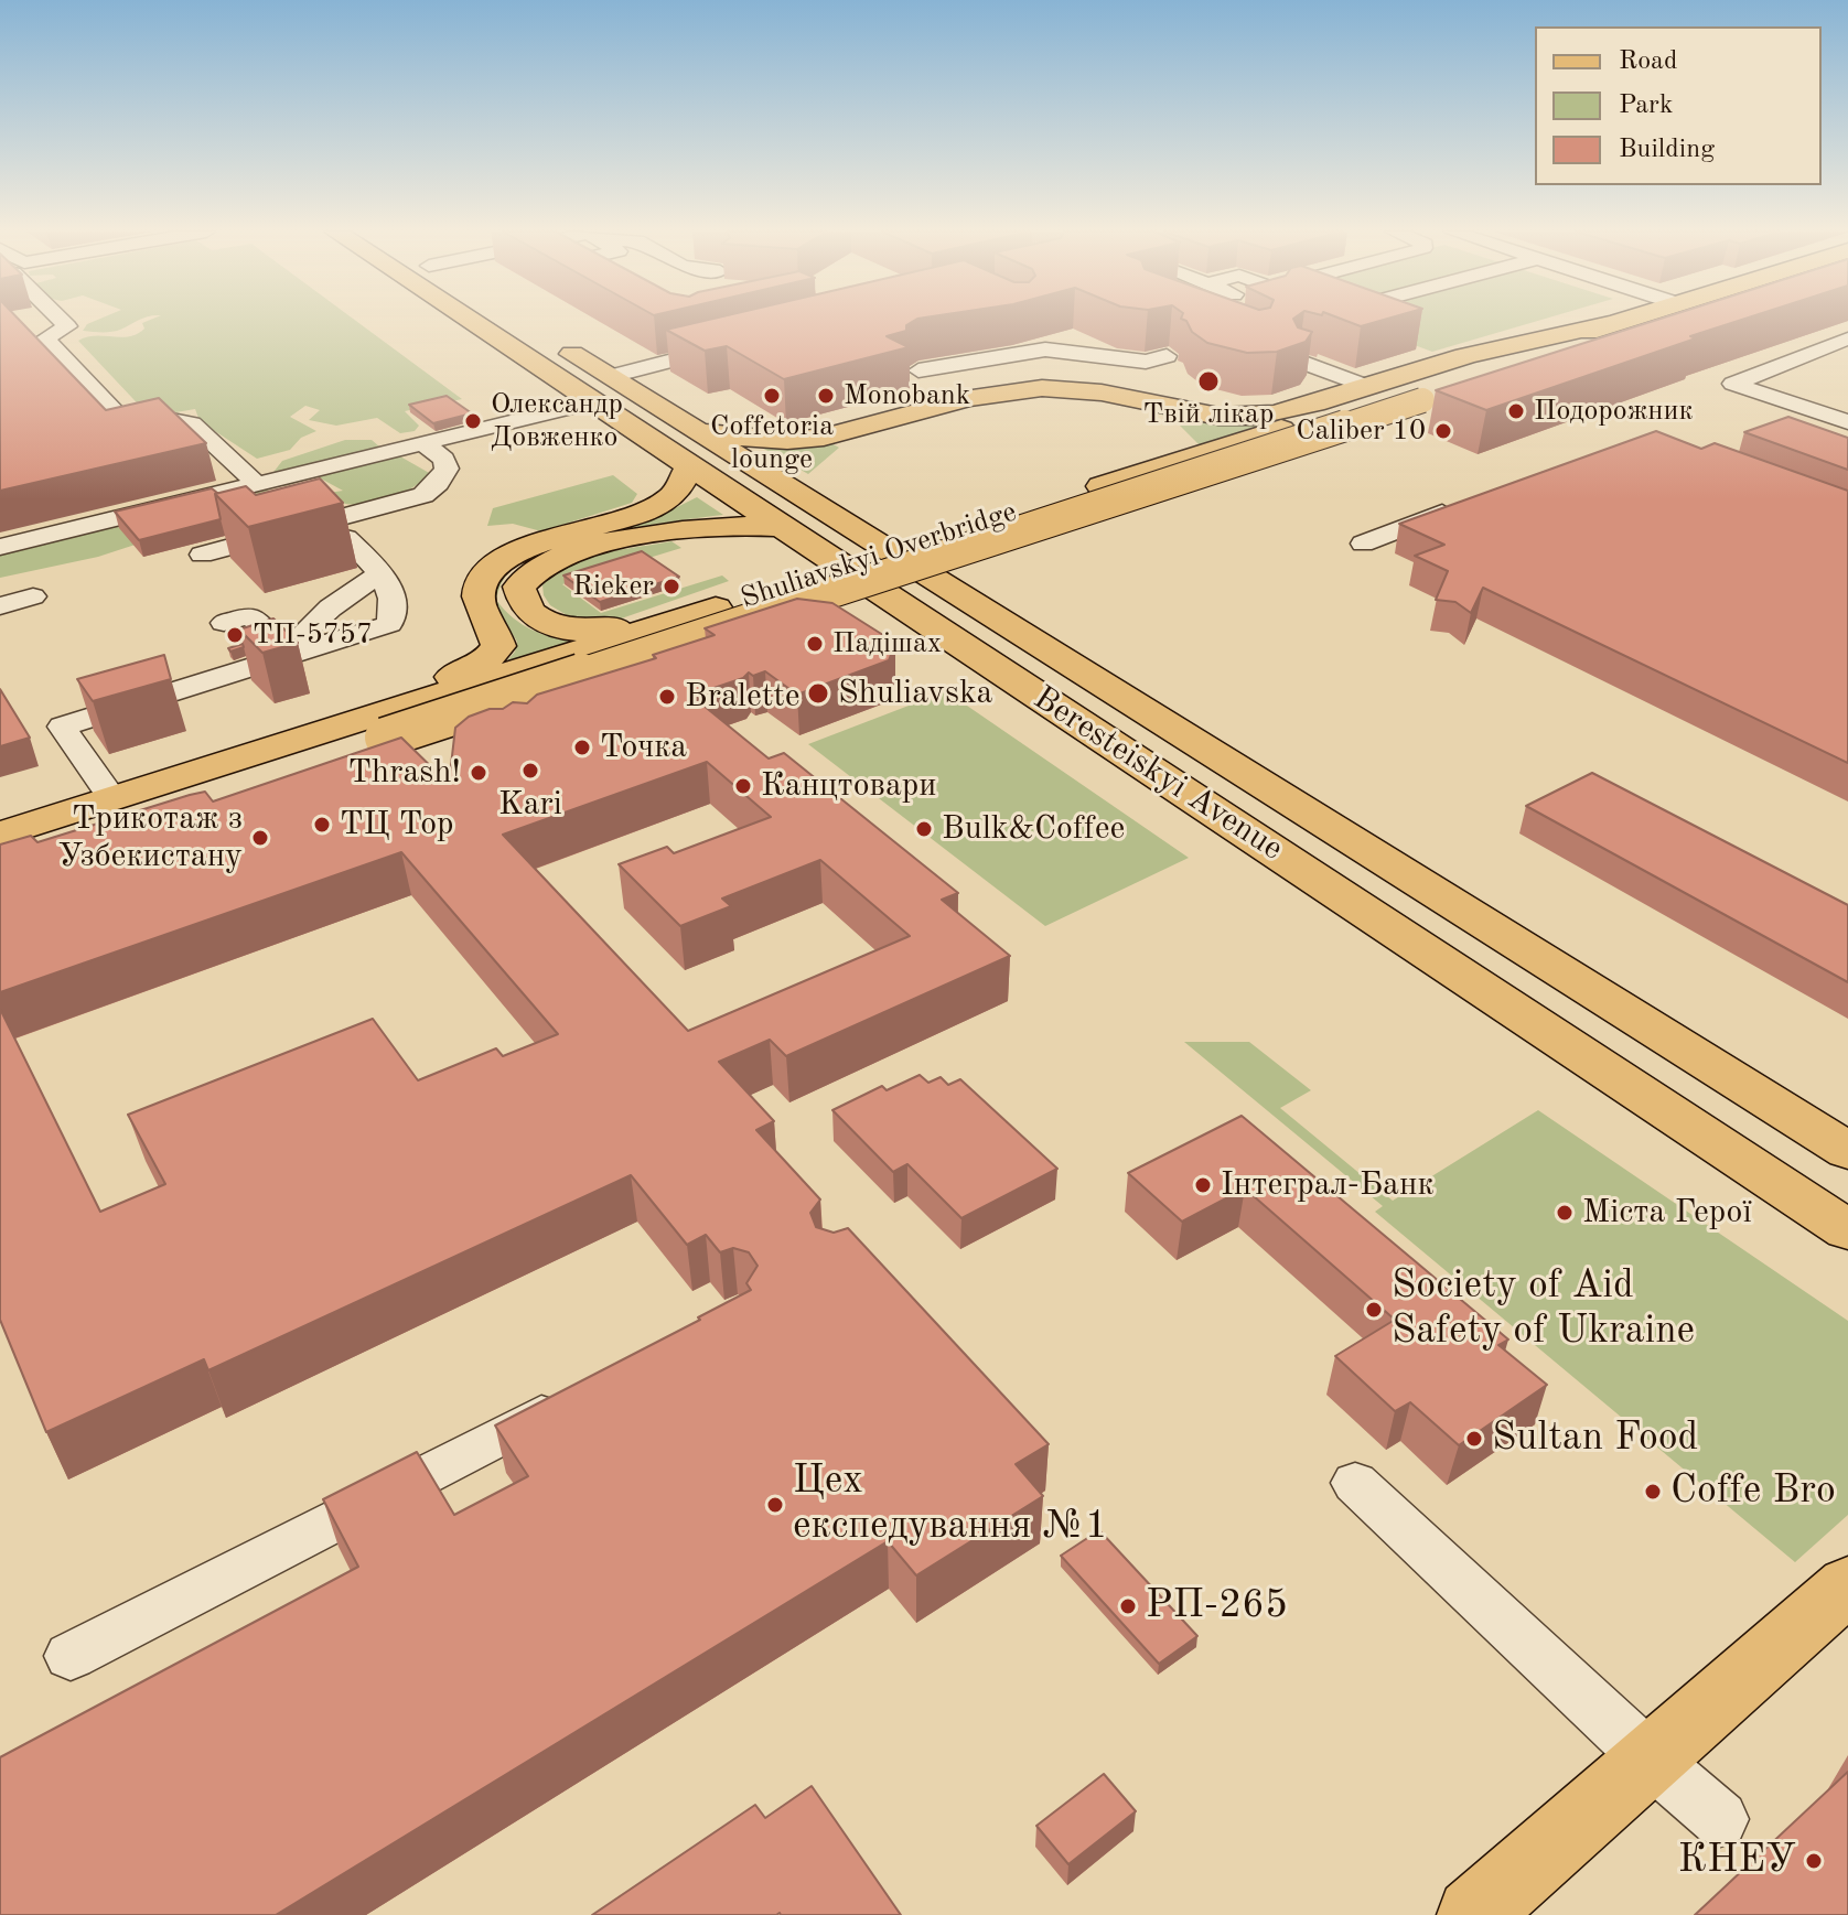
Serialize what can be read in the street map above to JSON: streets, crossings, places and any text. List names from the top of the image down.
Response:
{
  "streets": {
    "main road": ["Shuliavskyi Overbridge", "Beresteiskyi Avenue"]
  },
  "places": [
    "Твій лікар",
    "Coffetoria lounge",
    "Monobank",
    "Подорожник",
    "Олександр Довженко",
    "Caliber 10",
    "Rieker",
    "ТП-5757",
    "Падішах",
    "Shuliavska",
    "Bralette",
    "Точка",
    "Kari",
    "Thrash!",
    "Канцтовари",
    "ТЦ Тор",
    "Bulk&Coffee",
    "Трикотаж з Узбекистану",
    "Інтеграл-Банк",
    "Міста Герої",
    "Society of Aid Safety of Ukraine",
    "Sultan Food",
    "Coffe Bro",
    "Цех експедування №1",
    "РП-265",
    "КНЕУ"
  ],
  "legend": ["Road", "Park", "Building"]
}
